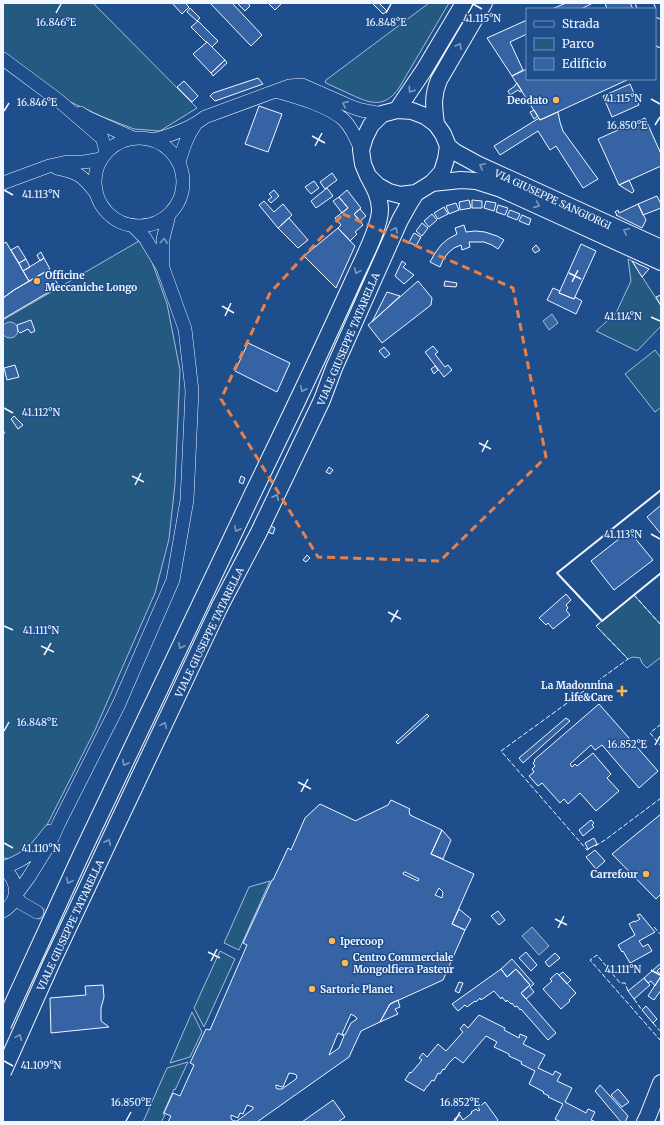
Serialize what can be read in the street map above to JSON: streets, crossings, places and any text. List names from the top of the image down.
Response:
{
  "streets": {
    "main road": ["VIA GIUSEPPE SANGIORGI", "VIALE GIUSEPPE TATARELLA"]
  },
  "crossings": [
    ["VIA GIUSEPPE SANGIORGI", "VIALE GIUSEPPE TATARELLA"]
  ],
  "places": {
    "other": [
      "Deodato",
      "Officine Meccaniche Longo",
      "Carrefour",
      "Ipercoop",
      "Centro Commerciale Mongolfiera Pasteur",
      "Sartorie Planet"
    ],
    "health": ["La Madonnina Life&Care"]
  },
  "legend": ["Strada", "Parco", "Edificio"],
  "coordinates": [
    "41.115°N",
    "16.846°E",
    "16.848°E",
    "16.850°E",
    "41.113°N",
    "41.114°N",
    "41.112°N",
    "41.111°N",
    "16.852°E",
    "41.110°N",
    "41.109°N"
  ]
}
